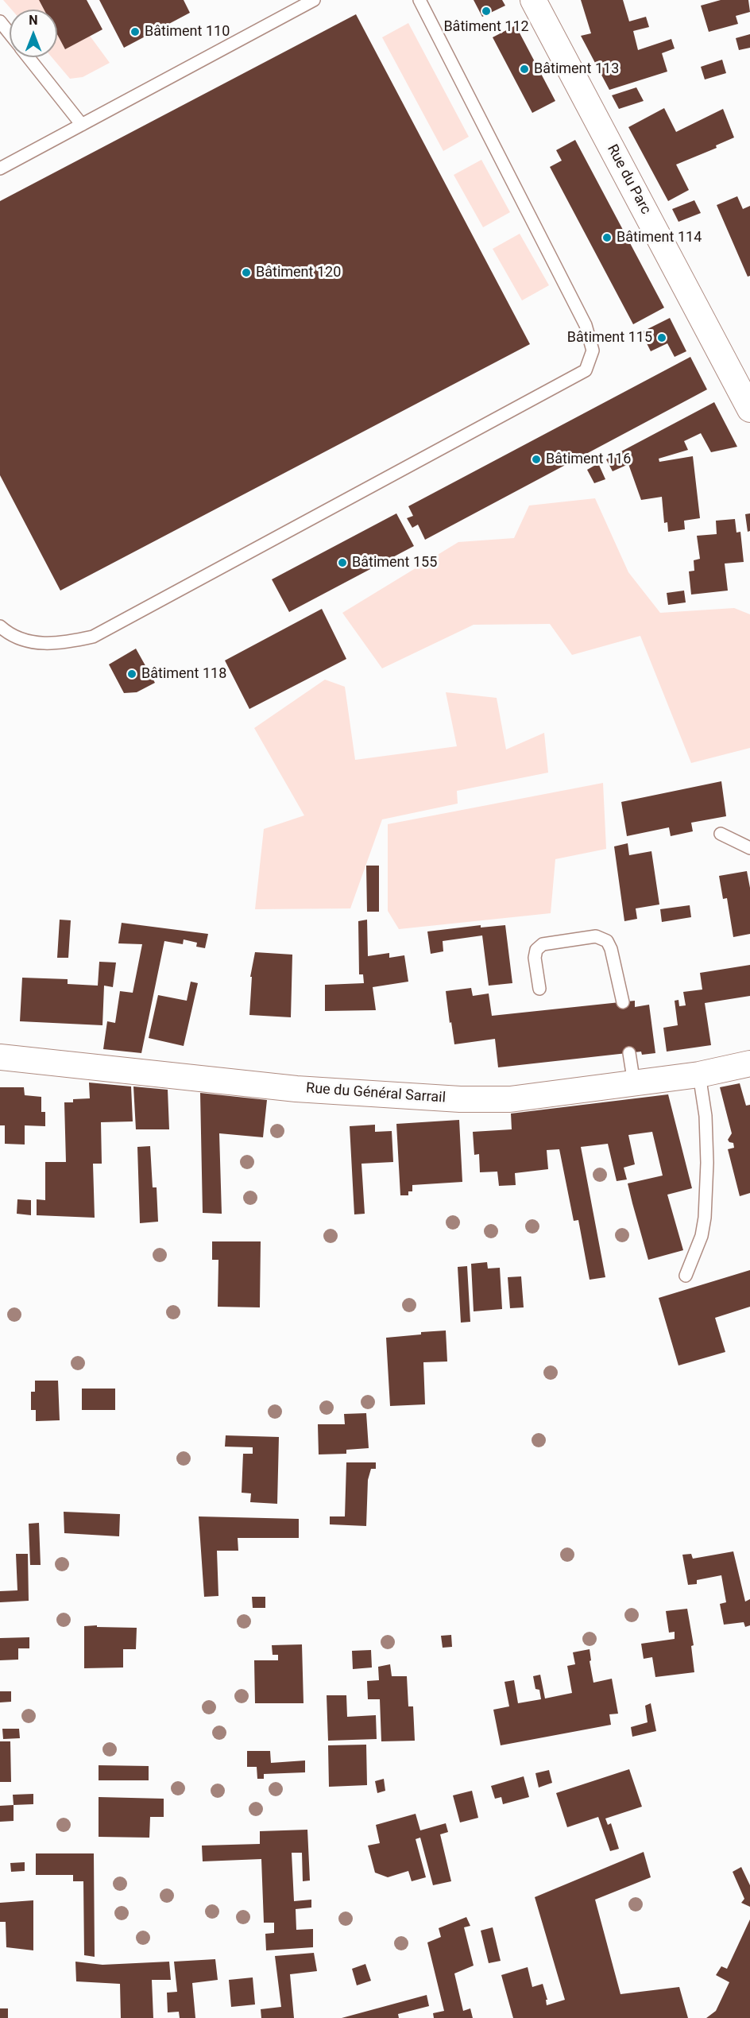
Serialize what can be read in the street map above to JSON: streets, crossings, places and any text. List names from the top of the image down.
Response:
{
  "streets": {
    "street": ["Rue du Parc", "Rue du Général Sarrail"]
  },
  "places": [
    "Bâtiment 112",
    "Bâtiment 110",
    "Bâtiment 113",
    "Bâtiment 114",
    "Bâtiment 120",
    "Bâtiment 115",
    "Bâtiment 116",
    "Bâtiment 155",
    "Bâtiment 118"
  ],
  "north": "top"
}
